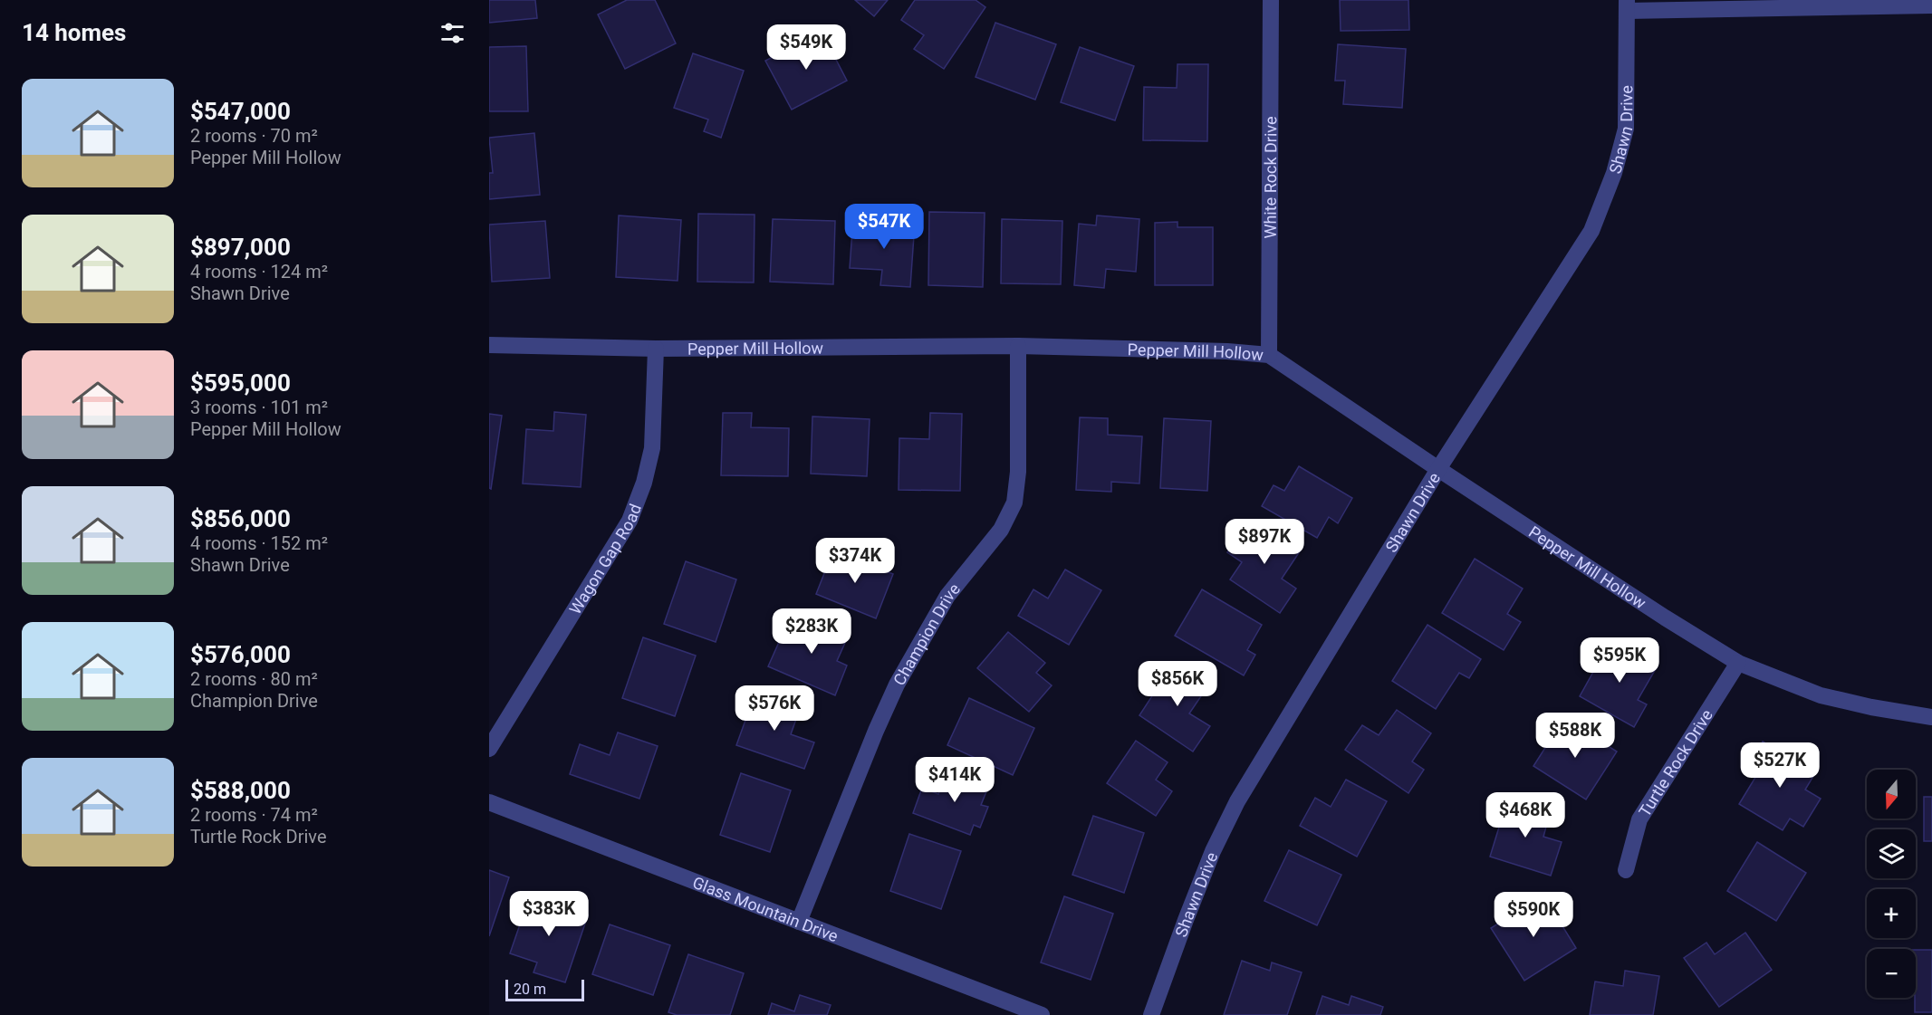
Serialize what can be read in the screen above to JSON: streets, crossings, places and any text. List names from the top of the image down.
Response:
{
  "streets": {
    "street": [
      "Shawn Drive",
      "White Rock Drive",
      "Pepper Mill Hollow",
      "Wagon Gap Road",
      "Champion Drive",
      "Turtle Rock Drive",
      "Glass Mountain Drive"
    ]
  },
  "crossings": [
    ["Shawn Drive", "Pepper Mill Hollow"],
    ["White Rock Drive", "Pepper Mill Hollow"],
    ["Pepper Mill Hollow", "Wagon Gap Road"],
    ["Pepper Mill Hollow", "Champion Drive"],
    ["Pepper Mill Hollow", "Turtle Rock Drive"],
    ["Champion Drive", "Glass Mountain Drive"]
  ],
  "scale_bar": "20 m",
  "north": "bottom",
  "page": {
    "heading": "14 homes",
    "price": [
      "$549K",
      "$547K",
      "$897K",
      "$374K",
      "$283K",
      "$595K",
      "$856K",
      "$576K",
      "$588K",
      "$527K",
      "$414K",
      "$468K",
      "$383K",
      "$590K"
    ],
    "list": [
      {
        "name": "$547,000",
        "note": "2 rooms · 70 m² · Pepper Mill Hollow"
      },
      {
        "name": "$897,000",
        "note": "4 rooms · 124 m² · Shawn Drive"
      },
      {
        "name": "$595,000",
        "note": "3 rooms · 101 m² · Pepper Mill Hollow"
      },
      {
        "name": "$856,000",
        "note": "4 rooms · 152 m² · Shawn Drive"
      },
      {
        "name": "$576,000",
        "note": "2 rooms · 80 m² · Champion Drive"
      },
      {
        "name": "$588,000",
        "note": "2 rooms · 74 m² · Turtle Rock Drive"
      }
    ],
    "map_buttons": ["+", "−"],
    "scale": "20 m"
  }
}
